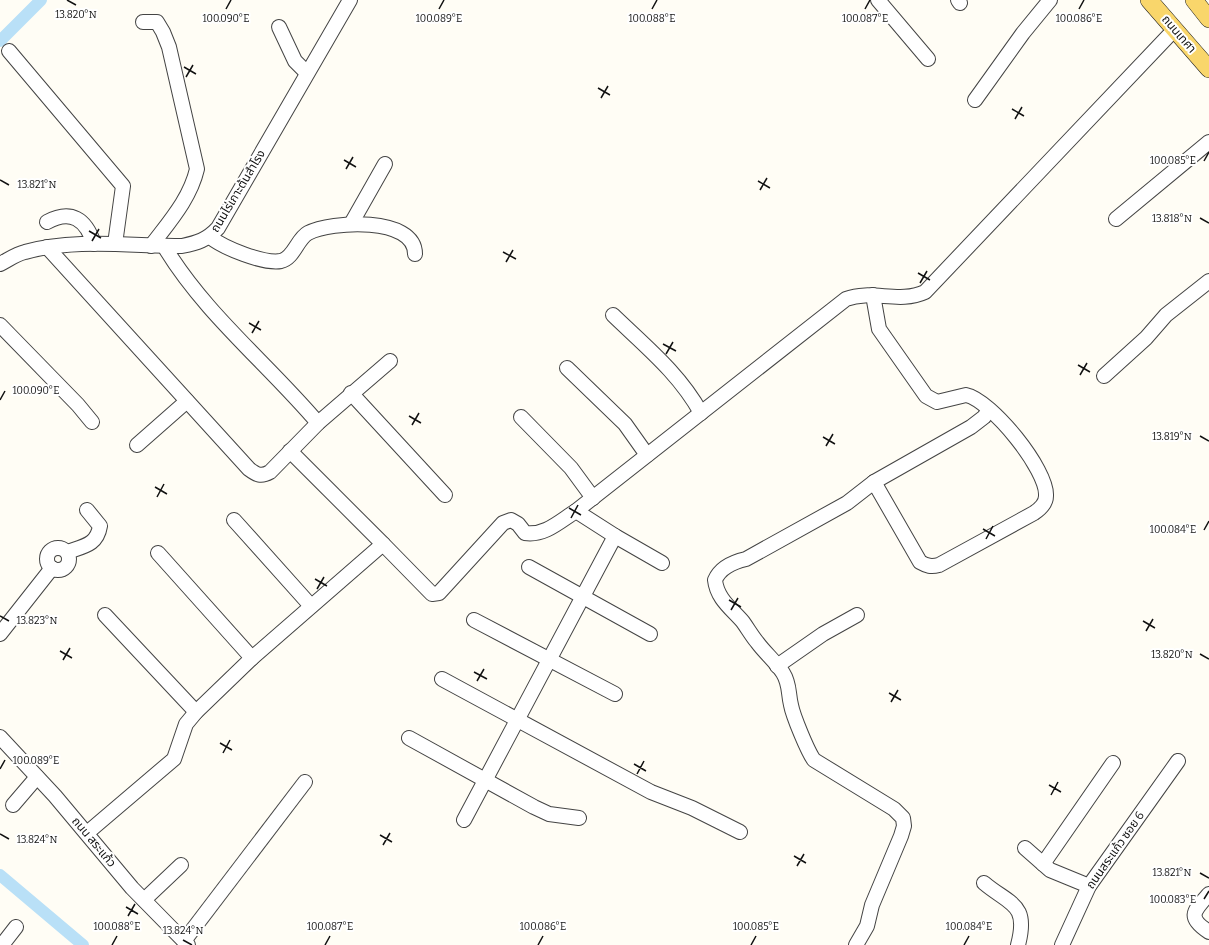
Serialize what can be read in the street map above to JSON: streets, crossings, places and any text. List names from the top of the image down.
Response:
{
  "streets": {
    "main road": ["ถนนเทศา"],
    "street": ["ถนนไร่เกาะต้นสำโรง", "ถนน สระแก้ว", "ถนนสระแก้ว ซอย 6"]
  },
  "coordinates": [
    "13.820°N",
    "100.090°E",
    "100.089°E",
    "100.088°E",
    "100.087°E",
    "100.086°E",
    "100.085°E",
    "13.821°N",
    "13.818°N",
    "13.819°N",
    "100.084°E",
    "13.823°N",
    "13.824°N",
    "100.083°E"
  ]
}
